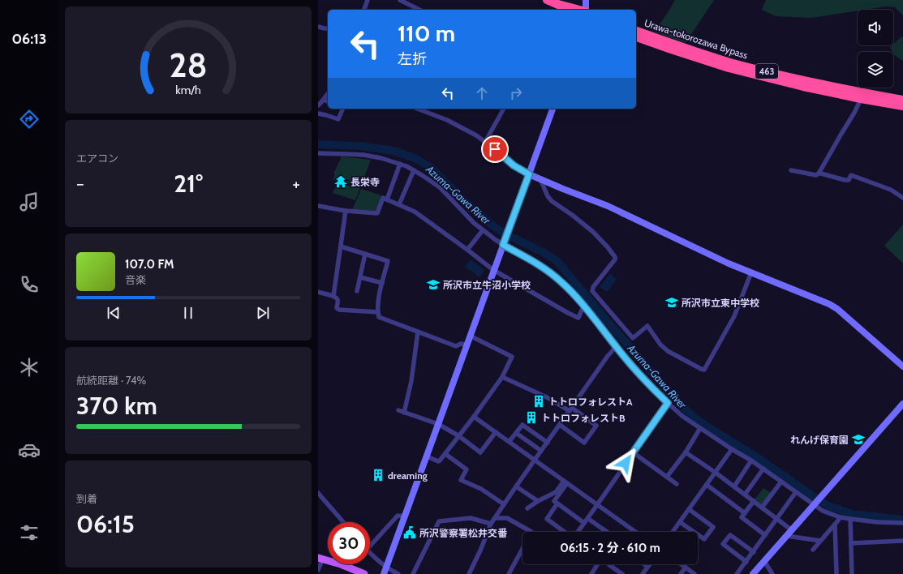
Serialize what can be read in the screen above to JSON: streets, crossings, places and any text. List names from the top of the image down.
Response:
{
  "streets": {
    "highway": ["Urawa-tokorozawa Bypass", "463"]
  },
  "water": ["Azuma-Gawa River"],
  "places": {
    "temple": ["長栄寺"],
    "school or university": ["所沢市立牛沼小学校", "所沢市立東中学校", "れんげ保育園"],
    "building": ["トトロフォレストA", "トトロフォレストB", "dreaming"],
    "public building": ["所沢警察署松井交番"]
  },
  "page": {
    "tabs": "06:13",
    "turn": ["110 m", "左折"],
    "tile": [
      "エアコン",
      ["航続距離 · 74%", "370 km"],
      ["到着", "06:15"]
    ],
    "heat": ["−", "21°", "+"],
    "song": ["107.0 FM", "音楽"],
    "limit": "30",
    "trip": "06:15 · 2 分 · 610 m",
    "gauge": ["28", "km/h"]
  }
}
